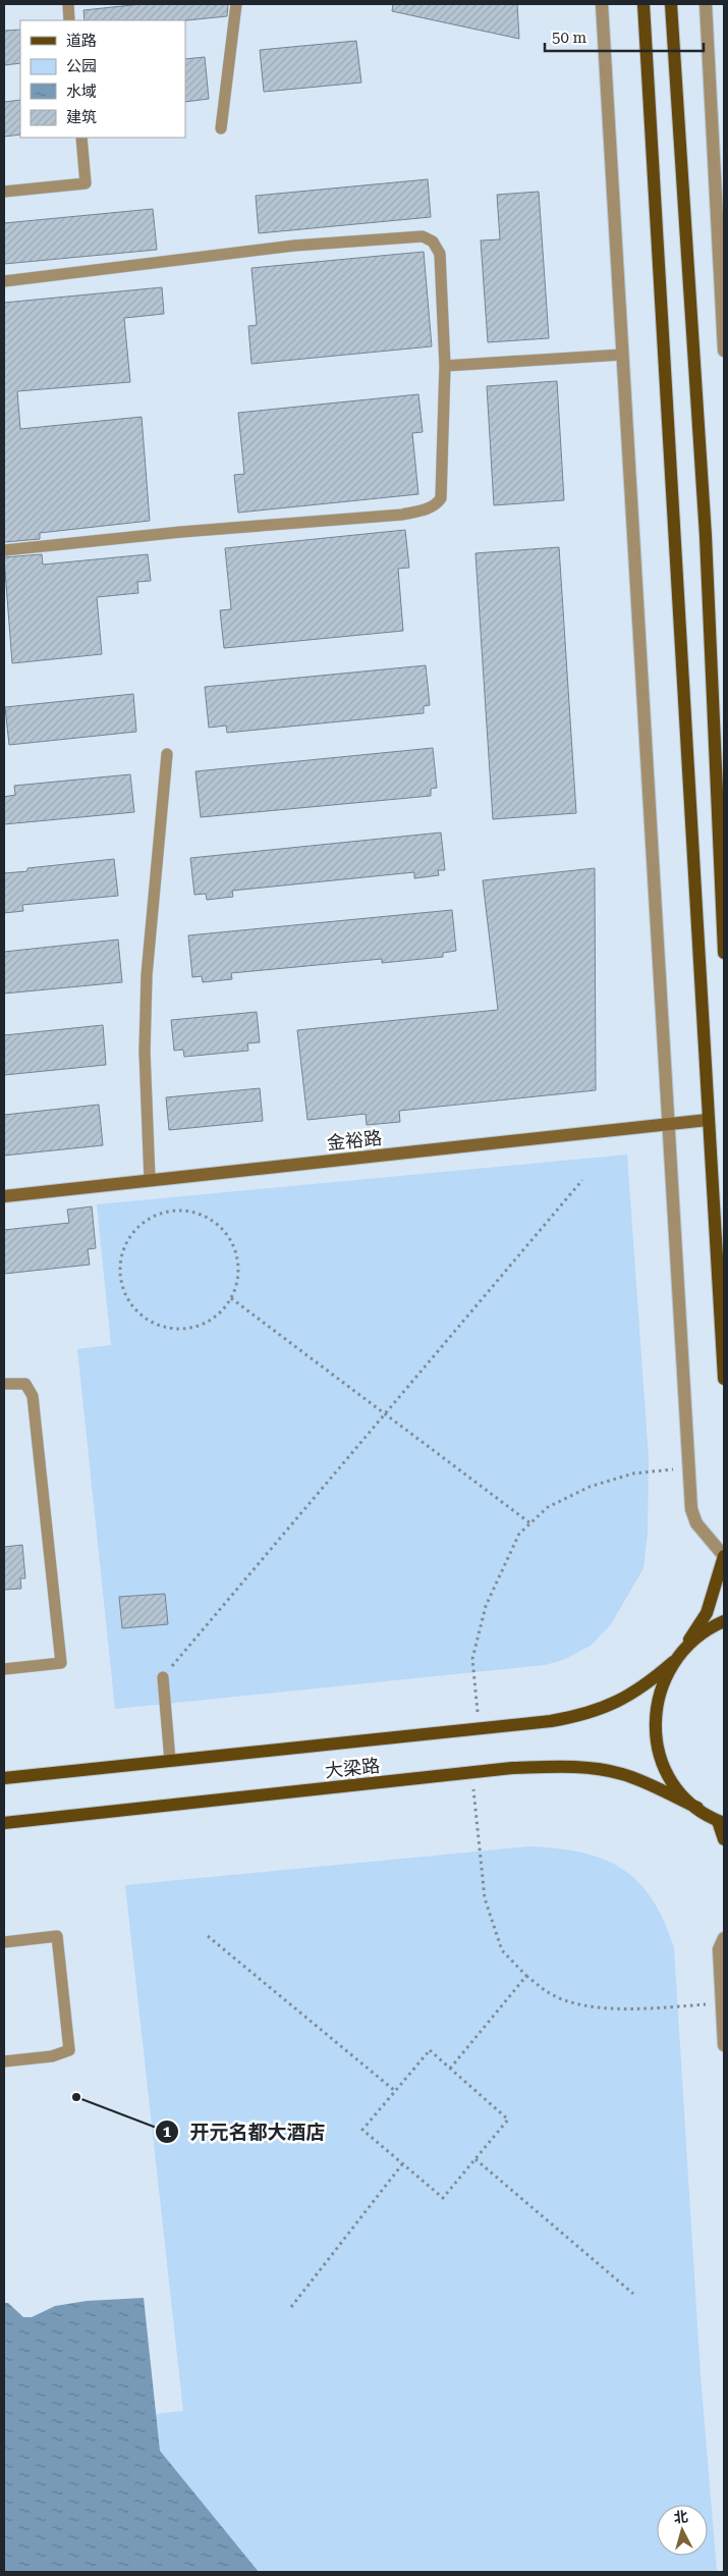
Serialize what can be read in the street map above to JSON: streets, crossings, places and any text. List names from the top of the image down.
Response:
{
  "streets": {
    "main road": ["大梁路"],
    "street": ["金裕路"]
  },
  "places": ["开元名都大酒店"],
  "legend": [
    "道路",
    "公园",
    "水域",
    "建筑"
  ],
  "scale_bar": "50 m",
  "north": "top"
}
